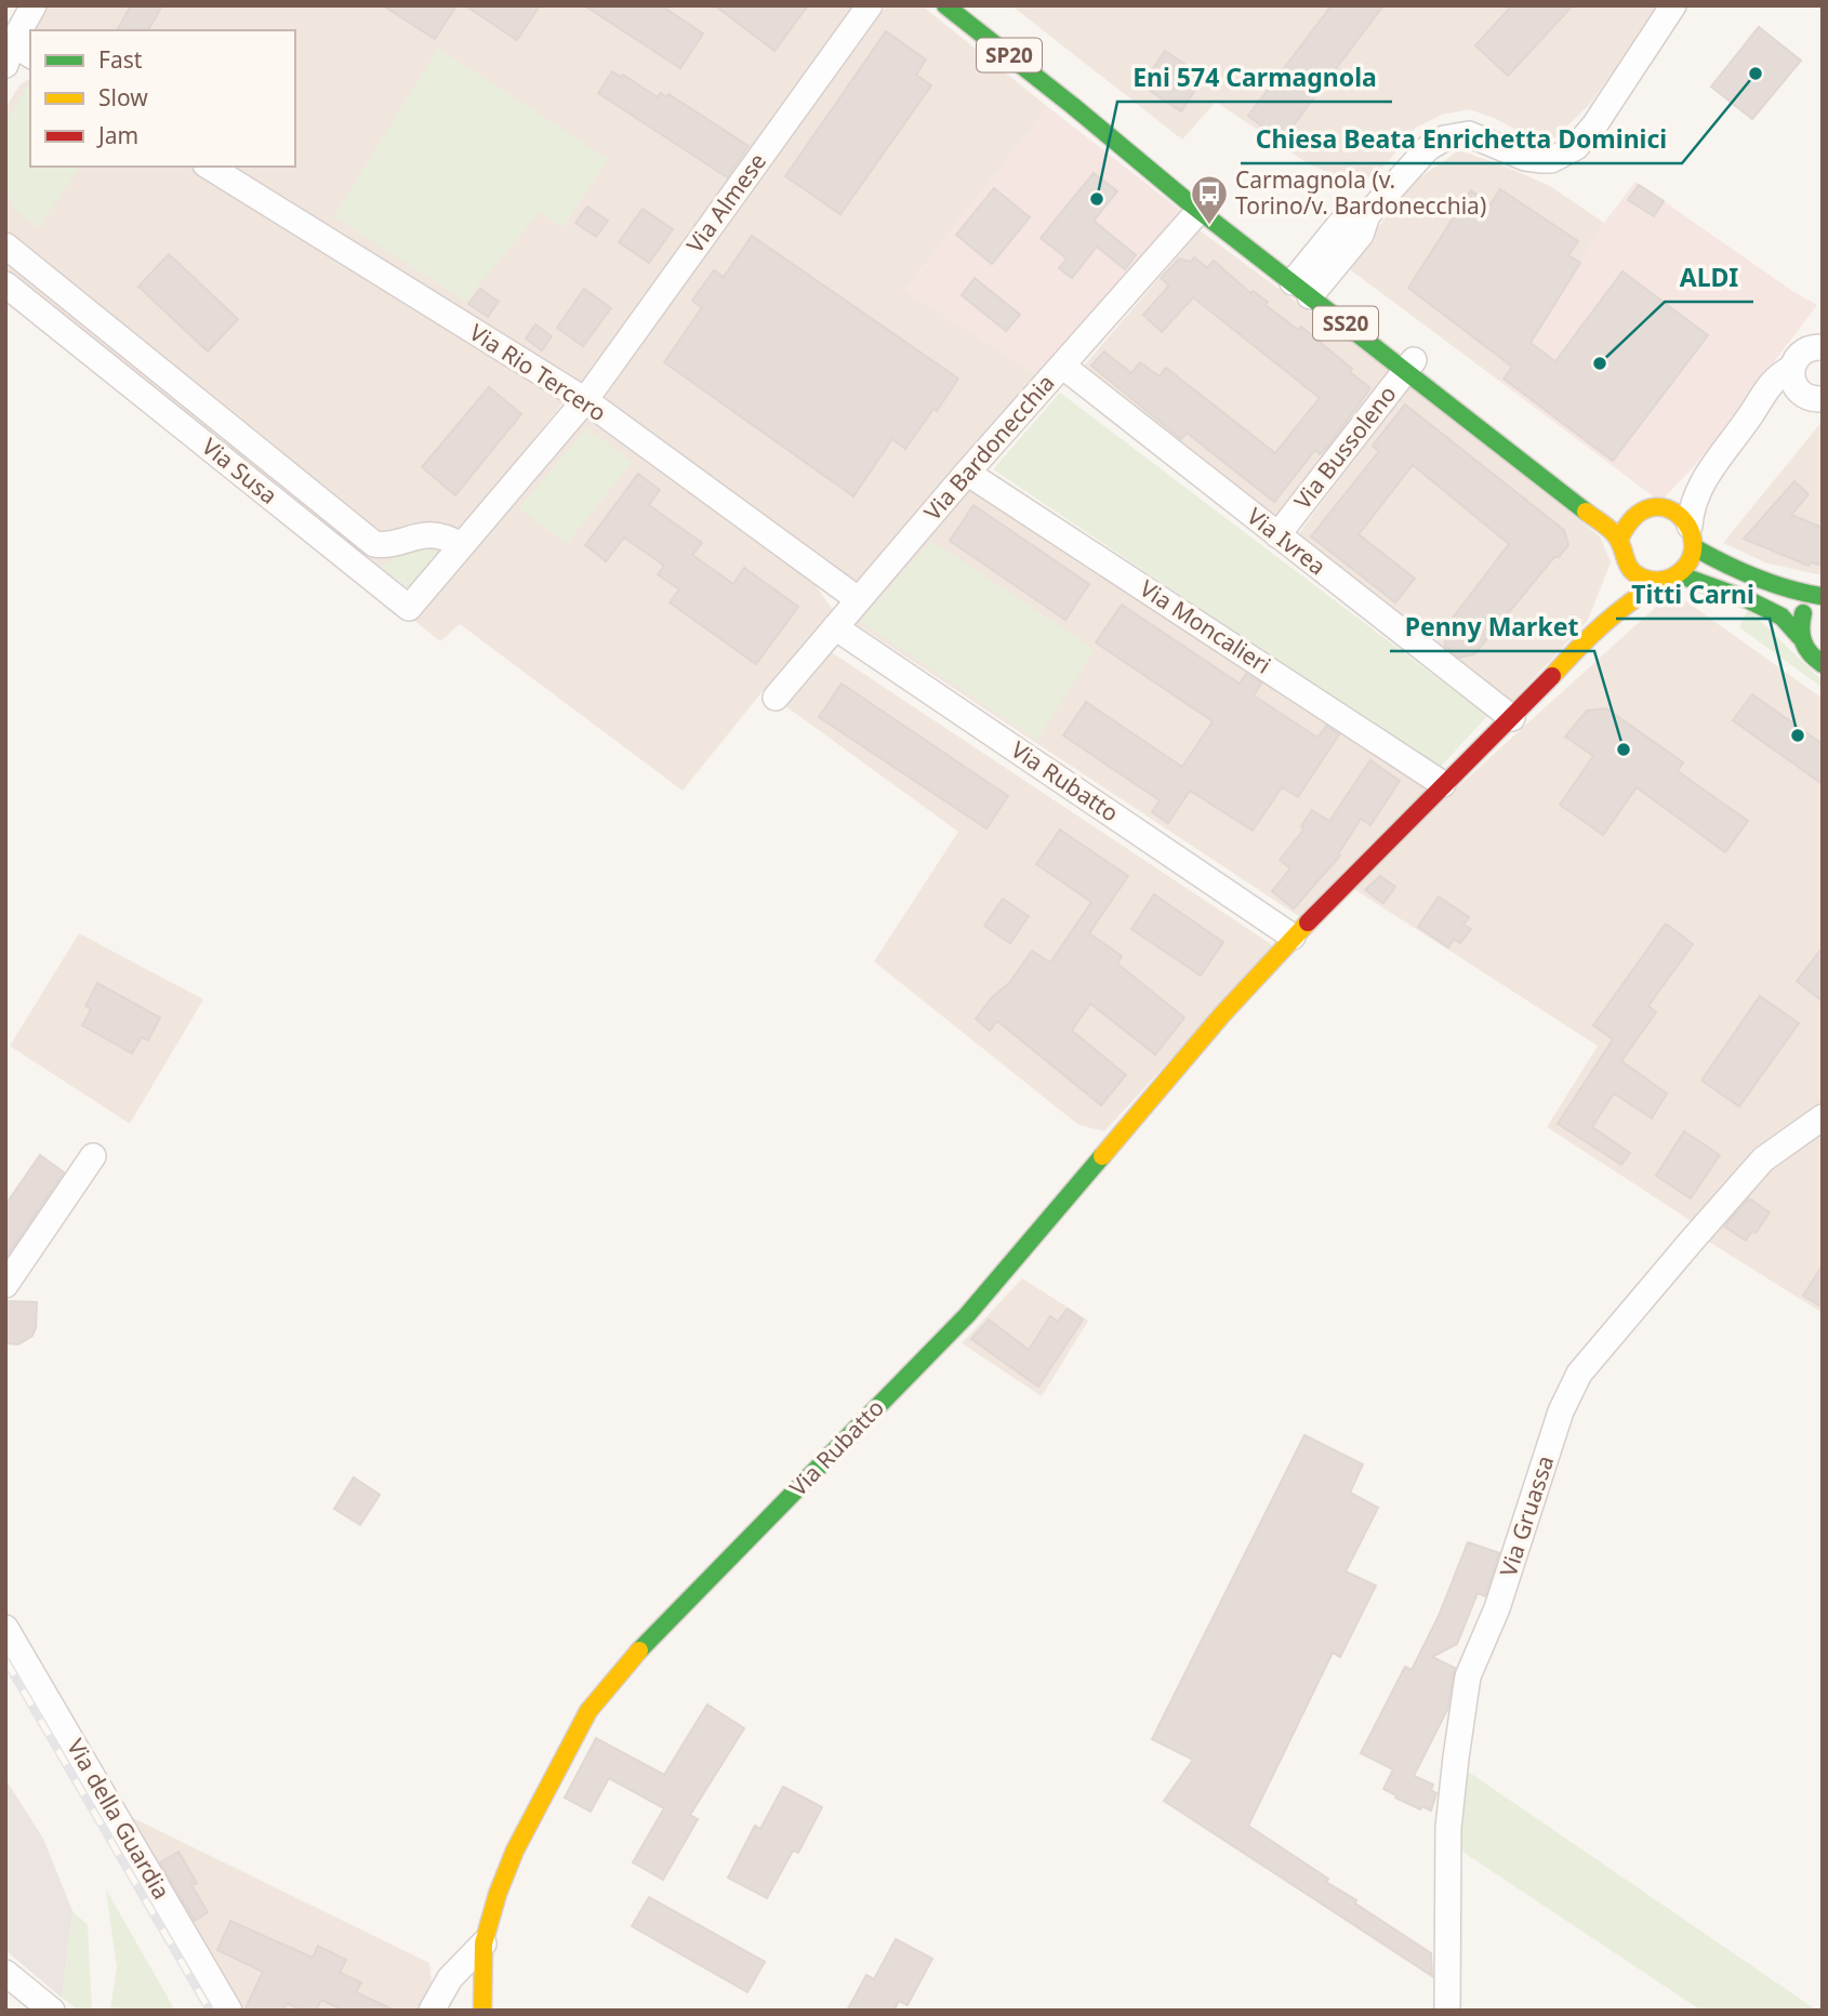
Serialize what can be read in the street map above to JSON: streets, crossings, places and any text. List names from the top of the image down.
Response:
{
  "streets": {
    "street": [
      "SP20",
      "Via Almese",
      "SS20",
      "Via Rio Tercero",
      "Via Bardonecchia",
      "Via Bussoleno",
      "Via Susa",
      "Via Ivrea",
      "Via Moncalieri",
      "Via Rubatto",
      "Via Gruassa",
      "Via della Guardia"
    ]
  },
  "crossings": [
    ["SP20", "SS20"],
    ["Via Almese", "Via Rio Tercero"],
    ["Via Almese", "Via Susa"],
    ["SS20", "Via Bardonecchia"],
    ["SS20", "Via Bussoleno"],
    ["Via Rio Tercero", "Via Bardonecchia"],
    ["Via Rio Tercero", "Via Susa"],
    ["Via Bardonecchia", "Via Ivrea"],
    ["Via Bardonecchia", "Via Moncalieri"],
    ["Via Bardonecchia", "Via Rubatto"],
    ["Via Bussoleno", "Via Ivrea"],
    ["Via Ivrea", "Via Rubatto"],
    ["Via Moncalieri", "Via Rubatto"]
  ],
  "places": {
    "other": [
      "Chiesa Beata Enrichetta Dominici",
      "Eni 574 Carmagnola",
      "ALDI",
      "Titti Carni",
      "Penny Market"
    ],
    "bus stop": ["Carmagnola (v. Torino/v. Bardonecchia)"]
  },
  "legend": ["Fast", "Slow", "Jam"]
}
